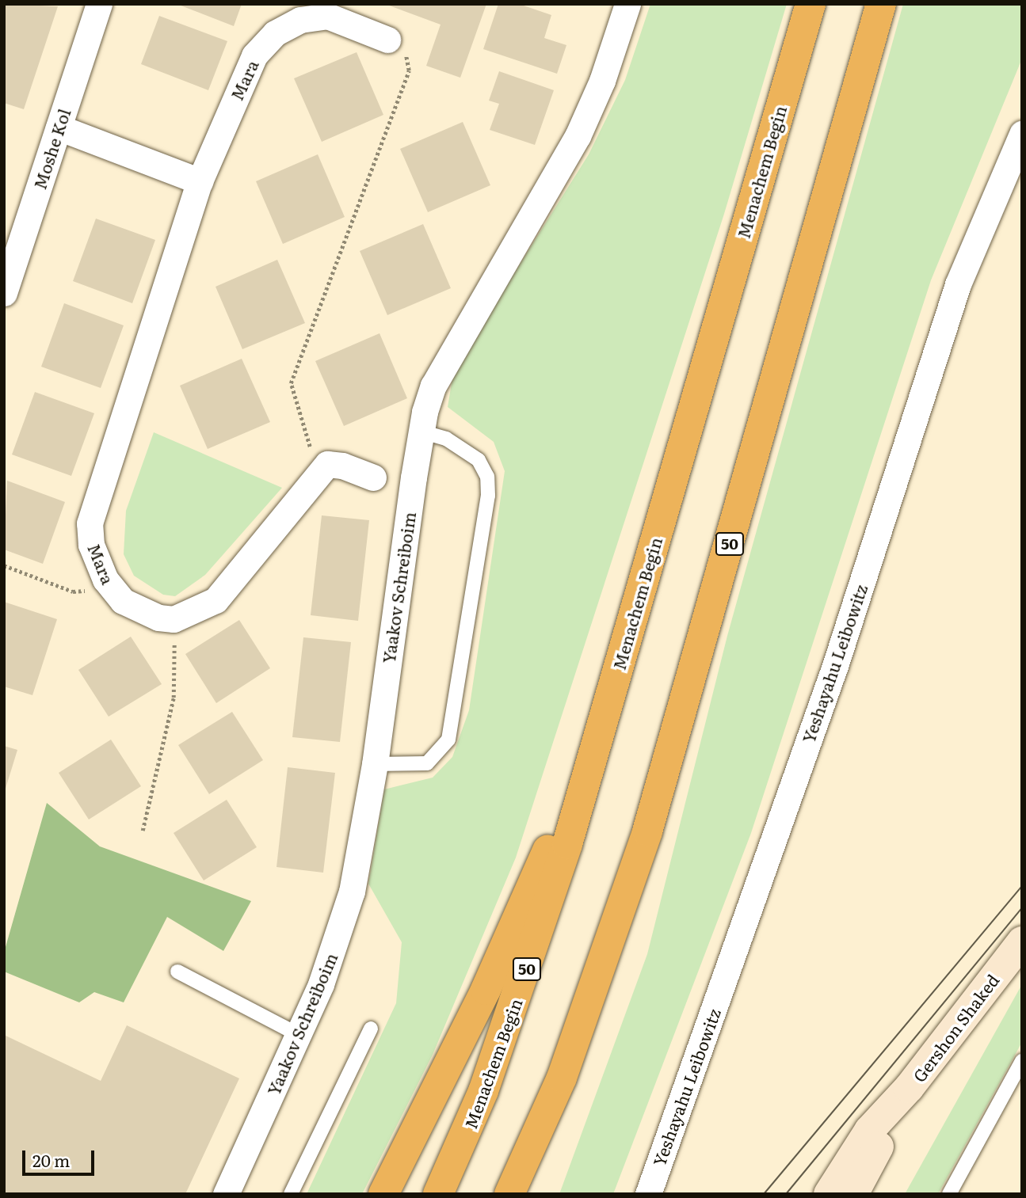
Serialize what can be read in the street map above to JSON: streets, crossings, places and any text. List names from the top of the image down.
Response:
{
  "streets": {
    "highway": ["Menachem Begin", "50"],
    "street": [
      "Mara",
      "Moshe Kol",
      "Yaakov Schreiboim",
      "Yeshayahu Leibowitz",
      "Gershon Shaked"
    ]
  },
  "scale_bar": "20 m"
}
